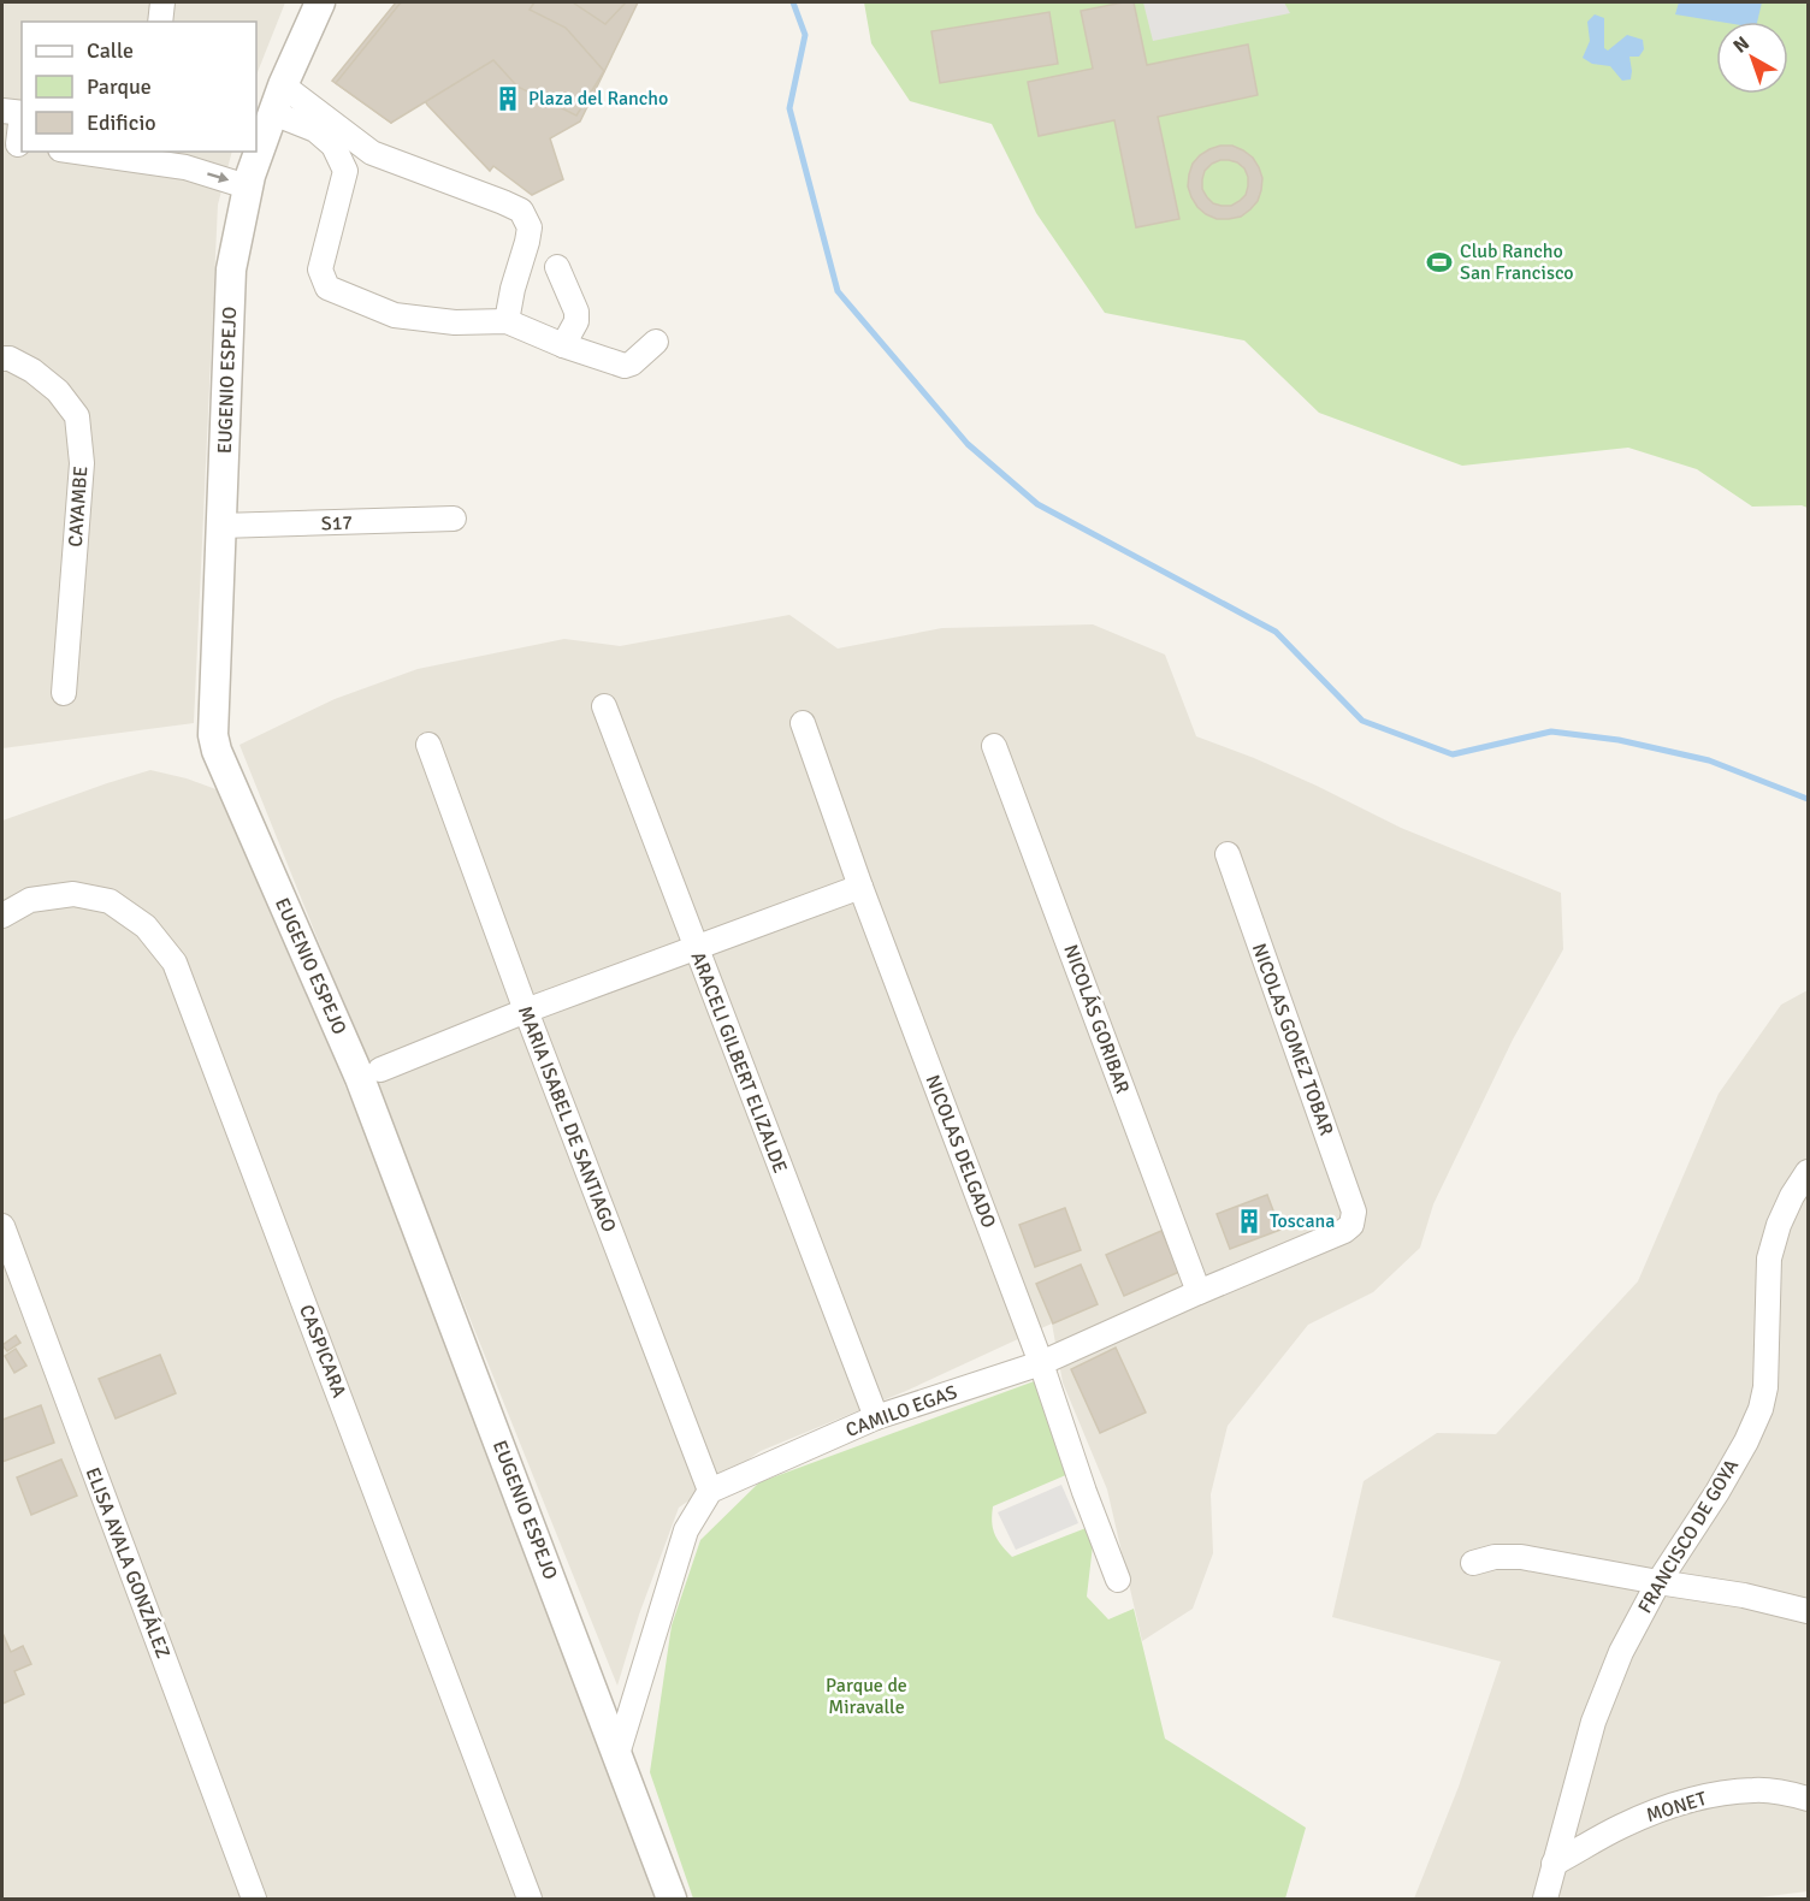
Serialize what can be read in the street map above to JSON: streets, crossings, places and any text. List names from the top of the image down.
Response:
{
  "streets": {
    "street": [
      "EUGENIO ESPEJO",
      "CAYAMBE",
      "S17",
      "NICOLÁS GORIBAR",
      "NICOLAS GOMEZ TOBAR",
      "ARACELI GILBERT ELIZALDE",
      "MARIA ISABEL DE SANTIAGO",
      "NICOLAS DELGADO",
      "CASPICARA",
      "CAMILO EGAS",
      "FRANCISCO DE GOYA",
      "ELISA AYALA GONZÁLEZ",
      "MONET"
    ]
  },
  "crossings": [
    ["EUGENIO ESPEJO", "S17"],
    ["NICOLÁS GORIBAR", "CAMILO EGAS"],
    ["NICOLAS GOMEZ TOBAR", "CAMILO EGAS"],
    ["ARACELI GILBERT ELIZALDE", "CAMILO EGAS"],
    ["MARIA ISABEL DE SANTIAGO", "CAMILO EGAS"],
    ["NICOLAS DELGADO", "CAMILO EGAS"],
    ["FRANCISCO DE GOYA", "MONET"]
  ],
  "parks": ["Parque de Miravalle"],
  "places": {
    "building": ["Plaza del Rancho", "Toscana"],
    "sports": ["Club Rancho San Francisco"]
  },
  "legend": ["Calle", "Parque", "Edificio"],
  "north": "top left"
}
